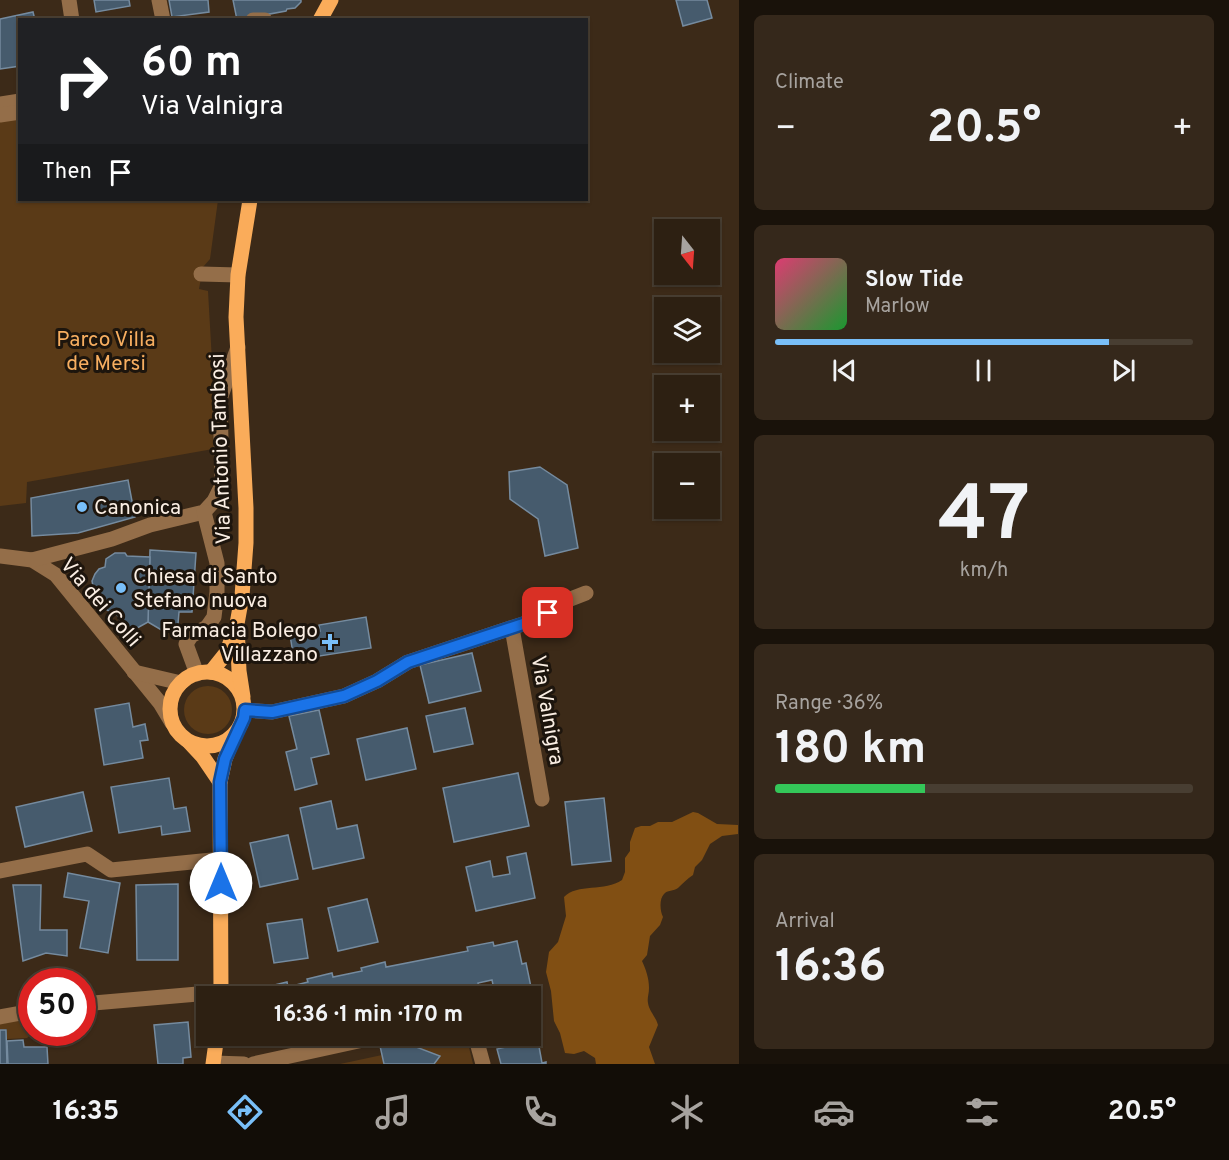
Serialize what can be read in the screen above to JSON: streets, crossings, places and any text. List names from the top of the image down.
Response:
{
  "streets": {
    "main road": ["Via Antonio Tambosi"],
    "street": ["Via dei Colli", "Via Valnigra"]
  },
  "crossings": [
    ["Via Antonio Tambosi", "Via dei Colli"]
  ],
  "parks": ["Parco Villa de Mersi"],
  "places": {
    "other": ["Canonica", "Chiesa di Santo Stefano nuova"],
    "health": ["Farmacia Bolego Villazzano"]
  },
  "north": "bottom",
  "page": {
    "tile": [
      "Climate",
      ["47", "km/h"],
      ["Range · 36%", "180 km"],
      ["Arrival", "16:36"]
    ],
    "turn": ["60 m", "Via Valnigra"],
    "heat": ["−", "20.5°", "+"],
    "then": "Then",
    "map_buttons": ["+", "−"],
    "song": ["Slow Tide", "Marlow"],
    "limit": "50",
    "trip": "16:36 · 1 min · 170 m",
    "tabs": ["16:35", "20.5°"]
  }
}
